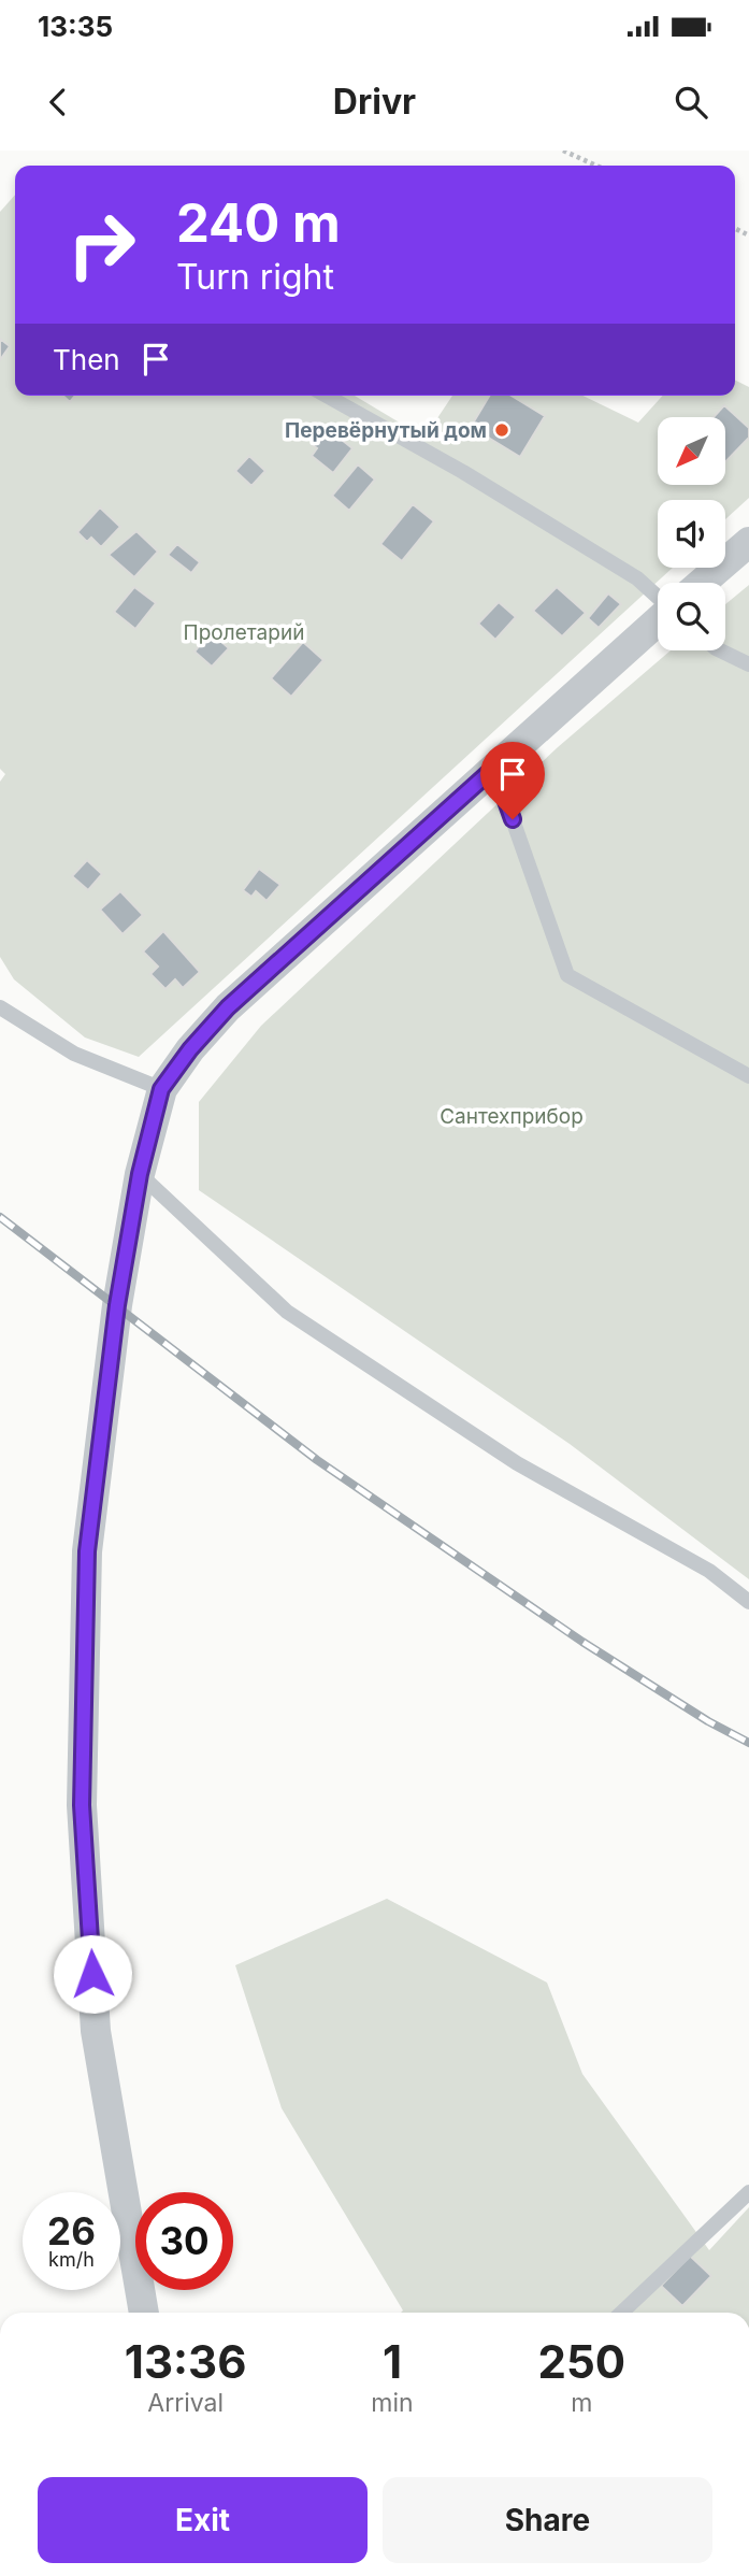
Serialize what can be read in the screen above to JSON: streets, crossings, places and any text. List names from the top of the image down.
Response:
{
  "parks": ["Пролетарий", "Сантехприбор"],
  "places": ["Перевёрнутый дом"],
  "north": "bottom left",
  "page": {
    "status": "13:35",
    "header": "Drivr",
    "turn": ["240 m", "Turn right"],
    "then": "Then",
    "speed": "26 km/h",
    "limit": "30",
    "eta": [
      "13:36",
      "Arrival",
      "1",
      "min",
      "250",
      "m"
    ],
    "buttons": ["Exit", "Share"]
  }
}
